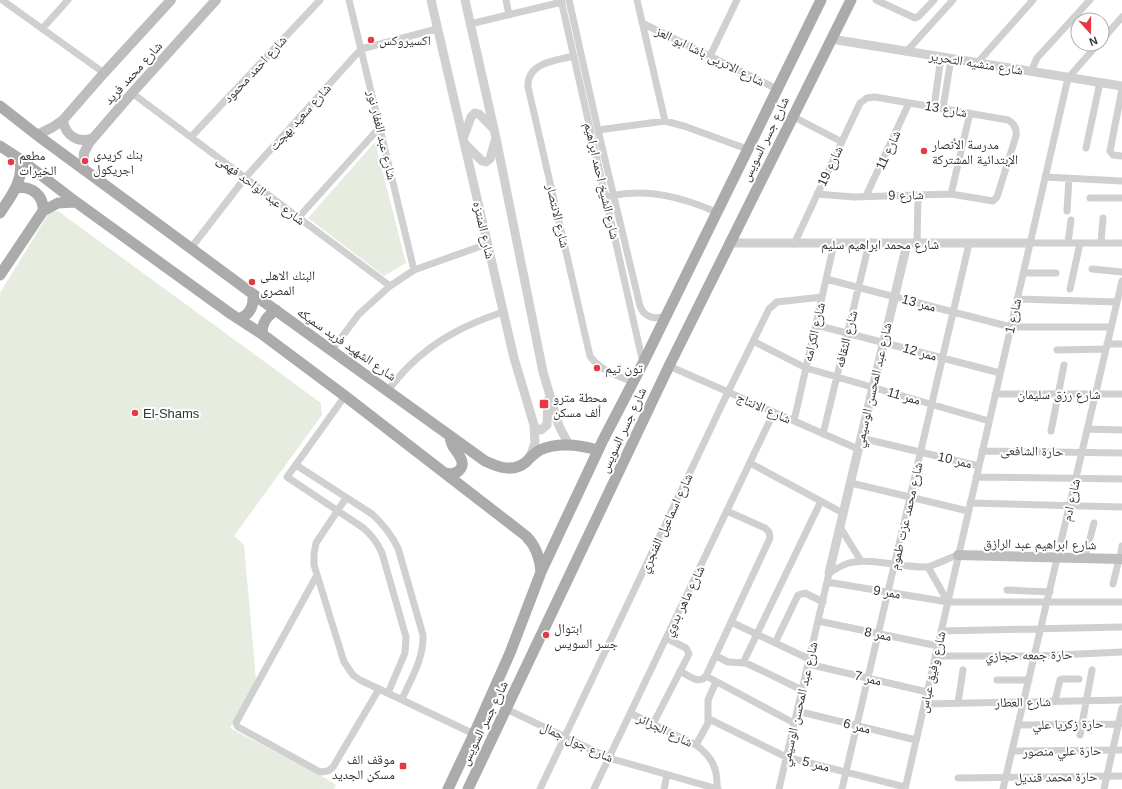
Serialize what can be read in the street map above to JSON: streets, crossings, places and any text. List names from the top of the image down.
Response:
{
  "streets": {
    "main road": [
      "شارع محمد فريد",
      "شارع جسر السويس",
      "شارع الشهيد فريد سميكه",
      "شارع ابراهيم عبد الرازق"
    ],
    "street": [
      "شارع الاتربى باشا ابو العز",
      "شارع منشيه التحرير",
      "شارع احمد محمود",
      "شارع 13",
      "شارع سعيد بهجت",
      "شارع عبد الغفار نور",
      "شارع 11",
      "شارع 19",
      "شارع الشيخ احمد ابراهيم",
      "شارع عبد الواحد فهمى",
      "شارع 9",
      "شارع الانتصار",
      "شارع المنتزه",
      "شارع محمد ابراهيم سليم",
      "ممر 13",
      "شارع 1",
      "شارع الكرامه",
      "شارع الثقافه",
      "ممر 12",
      "شارع عبد المحسن الوسيمي",
      "شارع رزق سليمان",
      "ممر 11",
      "شارع الانتاج",
      "حارة الشافعى",
      "ممر 10",
      "شارع ادم",
      "شارع محمد عزت طموم",
      "شارع اسماعيل الفنجري",
      "ممر 9",
      "شارع ماهر بدوي",
      "ممر 8",
      "حارة جمعه حجازي",
      "شارع وفيق عباس",
      "ممر 7",
      "شارع العطار",
      "حارة زكريا علي",
      "ممر 6",
      "شارع الجزائر",
      "شارع جول جمال",
      "حارة علي منصور",
      "ممر 5",
      "حارة محمد قنديل"
    ]
  },
  "crossings": [
    ["شارع الاتربى باشا ابو العز", "شارع جسر السويس"],
    ["شارع منشيه التحرير", "شارع جسر السويس"],
    ["شارع منشيه التحرير", "شارع 1"],
    ["شارع احمد محمود", "شارع عبد الواحد فهمى"],
    ["شارع محمد فريد", "شارع عبد الواحد فهمى"],
    ["شارع محمد فريد", "شارع الشهيد فريد سميكه"],
    ["شارع 13", "شارع 11"],
    ["شارع 13", "شارع 19"],
    ["شارع 13", "شارع 9"],
    ["شارع سعيد بهجت", "شارع عبد الغفار نور"],
    ["شارع سعيد بهجت", "شارع عبد الواحد فهمى"],
    ["شارع سعيد بهجت", "شارع الشهيد فريد سميكه"],
    ["شارع جسر السويس", "شارع الشيخ احمد ابراهيم"],
    ["شارع جسر السويس", "شارع الانتصار"],
    ["شارع جسر السويس", "شارع محمد ابراهيم سليم"],
    ["شارع جسر السويس", "شارع الشهيد فريد سميكه"],
    ["شارع جسر السويس", "شارع الانتاج"],
    ["شارع جسر السويس", "شارع جول جمال"],
    ["شارع 11", "شارع 9"],
    ["شارع 19", "شارع 9"],
    ["شارع 19", "شارع محمد ابراهيم سليم"],
    ["شارع الشيخ احمد ابراهيم", "شارع الانتصار"],
    ["شارع المنتزه", "شارع الشهيد فريد سميكه"],
    ["شارع محمد ابراهيم سليم", "شارع 1"],
    ["شارع محمد ابراهيم سليم", "شارع الكرامه"],
    ["شارع محمد ابراهيم سليم", "شارع الثقافه"],
    ["شارع محمد ابراهيم سليم", "شارع عبد المحسن الوسيمي"],
    ["شارع محمد ابراهيم سليم", "شارع محمد عزت طموم"],
    ["ممر 13", "شارع 1"],
    ["ممر 13", "شارع الكرامه"],
    ["ممر 13", "شارع الثقافه"],
    ["ممر 13", "شارع عبد المحسن الوسيمي"],
    ["ممر 13", "شارع ادم"],
    ["ممر 13", "شارع محمد عزت طموم"],
    ["شارع 1", "ممر 12"],
    ["شارع 1", "شارع رزق سليمان"],
    ["شارع 1", "ممر 11"],
    ["شارع 1", "حارة الشافعى"],
    ["شارع 1", "ممر 10"],
    ["شارع 1", "شارع ابراهيم عبد الرازق"],
    ["شارع 1", "شارع وفيق عباس"],
    ["شارع الكرامه", "ممر 12"],
    ["شارع الكرامه", "ممر 11"],
    ["شارع الكرامه", "شارع الانتاج"],
    ["شارع الكرامه", "شارع اسماعيل الفنجري"],
    ["شارع الثقافه", "ممر 12"],
    ["شارع الثقافه", "ممر 11"],
    ["شارع الثقافه", "شارع الانتاج"],
    ["ممر 12", "شارع عبد المحسن الوسيمي"],
    ["ممر 12", "شارع محمد عزت طموم"],
    ["شارع عبد المحسن الوسيمي", "ممر 11"],
    ["شارع عبد المحسن الوسيمي", "شارع الانتاج"],
    ["شارع عبد المحسن الوسيمي", "ممر 10"],
    ["شارع عبد المحسن الوسيمي", "ممر 9"],
    ["شارع عبد المحسن الوسيمي", "ممر 8"],
    ["شارع عبد المحسن الوسيمي", "ممر 7"],
    ["شارع عبد المحسن الوسيمي", "ممر 6"],
    ["شارع عبد المحسن الوسيمي", "ممر 5"],
    ["شارع رزق سليمان", "شارع ادم"],
    ["ممر 11", "شارع محمد عزت طموم"],
    ["ممر 11", "شارع اسماعيل الفنجري"],
    ["شارع الانتاج", "شارع اسماعيل الفنجري"],
    ["شارع الانتاج", "شارع ماهر بدوي"],
    ["حارة الشافعى", "شارع ادم"],
    ["ممر 10", "شارع محمد عزت طموم"],
    ["شارع ادم", "شارع ابراهيم عبد الرازق"],
    ["شارع ادم", "ممر 9"],
    ["شارع ادم", "حارة جمعه حجازي"],
    ["شارع ادم", "شارع العطار"],
    ["شارع ادم", "حارة زكريا علي"],
    ["شارع ادم", "حارة علي منصور"],
    ["شارع ادم", "حارة محمد قنديل"],
    ["شارع محمد عزت طموم", "ممر 9"],
    ["شارع محمد عزت طموم", "ممر 8"],
    ["شارع محمد عزت طموم", "ممر 7"],
    ["شارع محمد عزت طموم", "ممر 6"],
    ["شارع محمد عزت طموم", "ممر 5"],
    ["شارع اسماعيل الفنجري", "شارع جول جمال"],
    ["شارع ابراهيم عبد الرازق", "شارع وفيق عباس"],
    ["ممر 9", "شارع وفيق عباس"],
    ["شارع ماهر بدوي", "شارع الجزائر"],
    ["شارع ماهر بدوي", "شارع جول جمال"],
    ["ممر 8", "شارع وفيق عباس"],
    ["حارة جمعه حجازي", "شارع وفيق عباس"],
    ["شارع وفيق عباس", "ممر 7"],
    ["شارع وفيق عباس", "شارع العطار"],
    ["شارع وفيق عباس", "ممر 6"],
    ["شارع وفيق عباس", "ممر 5"],
    ["شارع الجزائر", "شارع جول جمال"]
  ],
  "places": {
    "other": [
      "اكسيروكس",
      "مدرسة الأنصار الإبتدائية المشتركة",
      "بنك كريدى اجريكول",
      "مطعم الخيرات",
      "البنك الاهلى المصرى",
      "تون تيم",
      "El-Shams",
      "ابتوال جسر السويس"
    ],
    "transit": ["محطة مترو ألف مسكن", "موقف الف مسكن الجديد"]
  },
  "north": "bottom"
}
